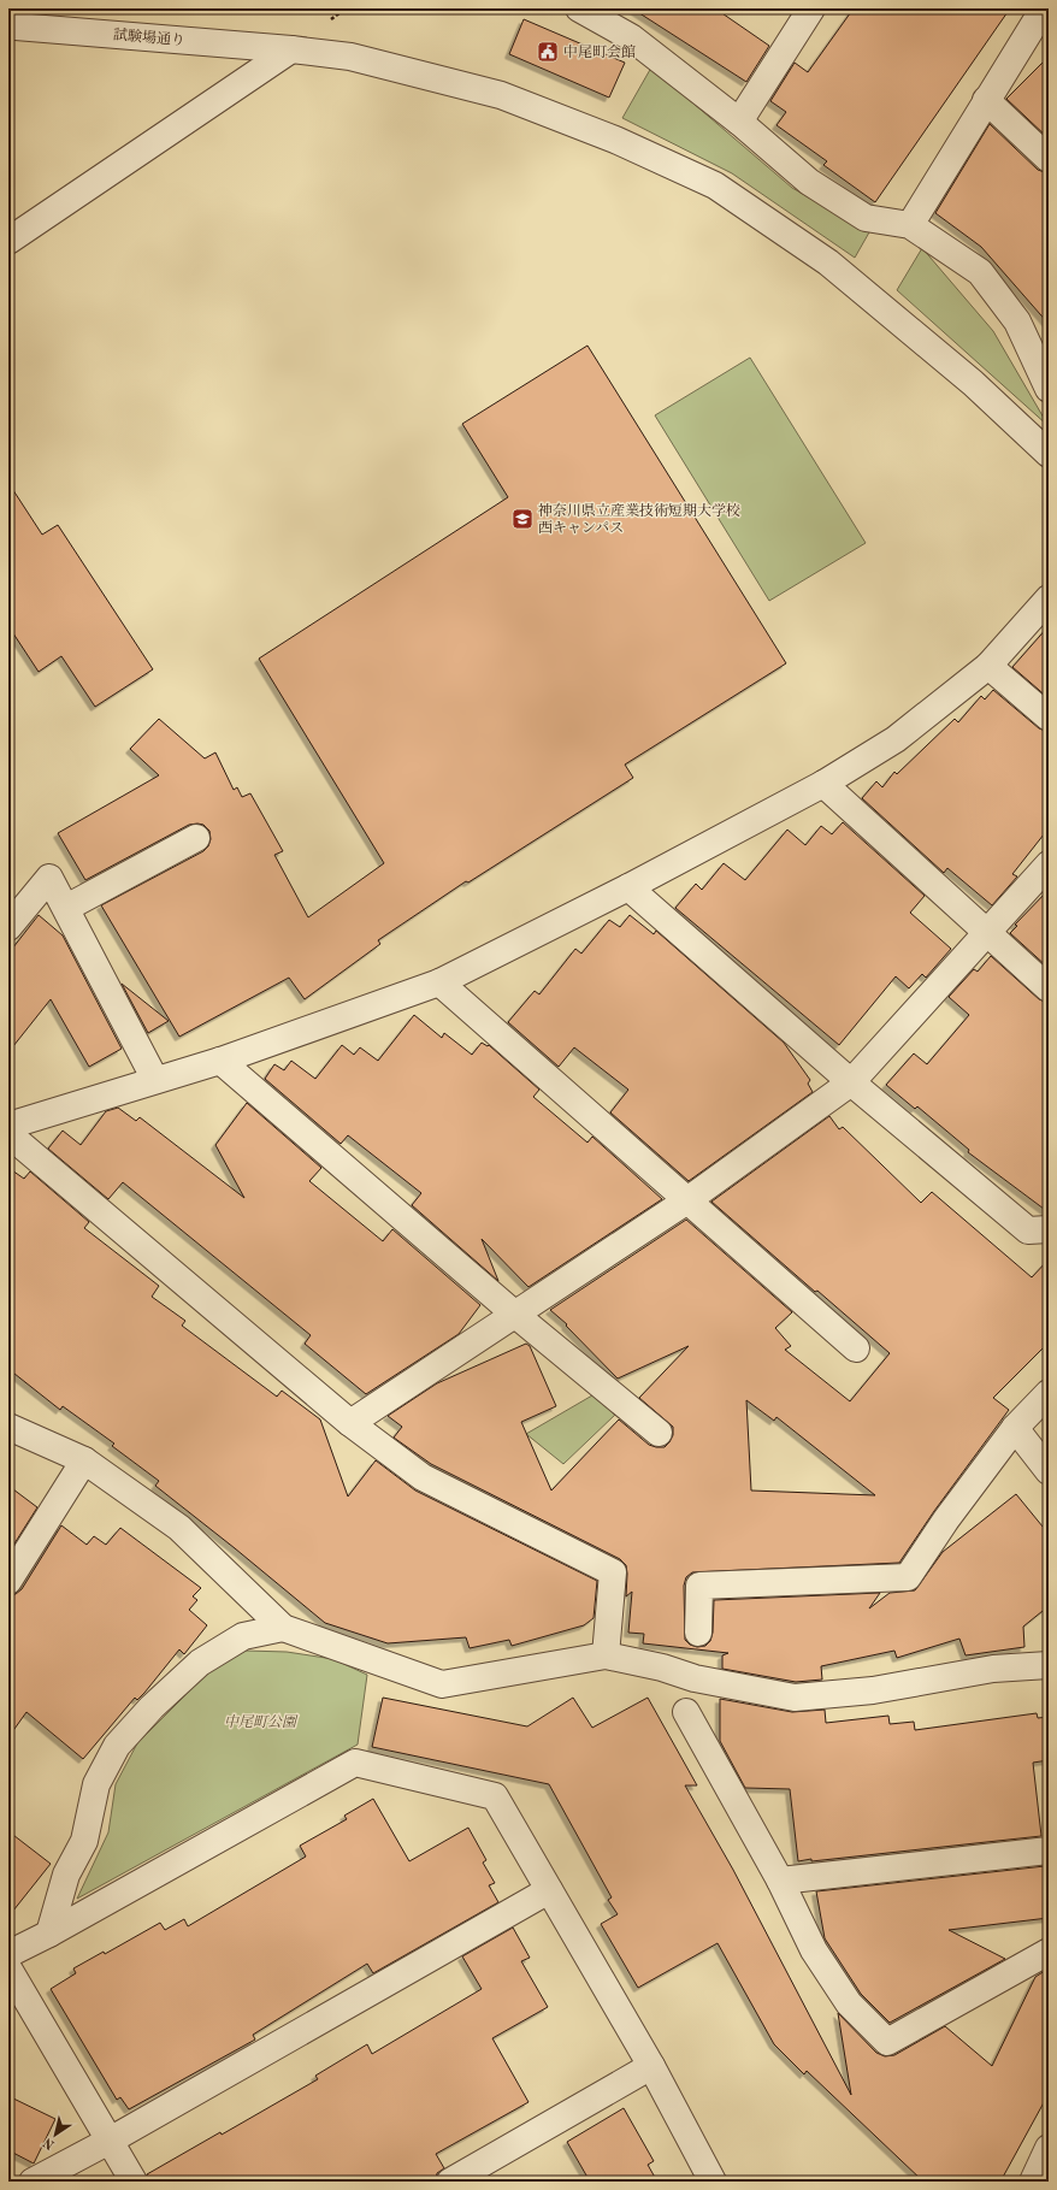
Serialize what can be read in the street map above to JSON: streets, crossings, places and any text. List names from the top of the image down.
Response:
{
  "streets": {
    "street": ["試験場通り"]
  },
  "parks": ["中尾町公園"],
  "places": {
    "public building": ["中尾町会館"],
    "school or university": ["神奈川県立産業技術短期大学校 西キャンパス"]
  },
  "north": "bottom left"
}
